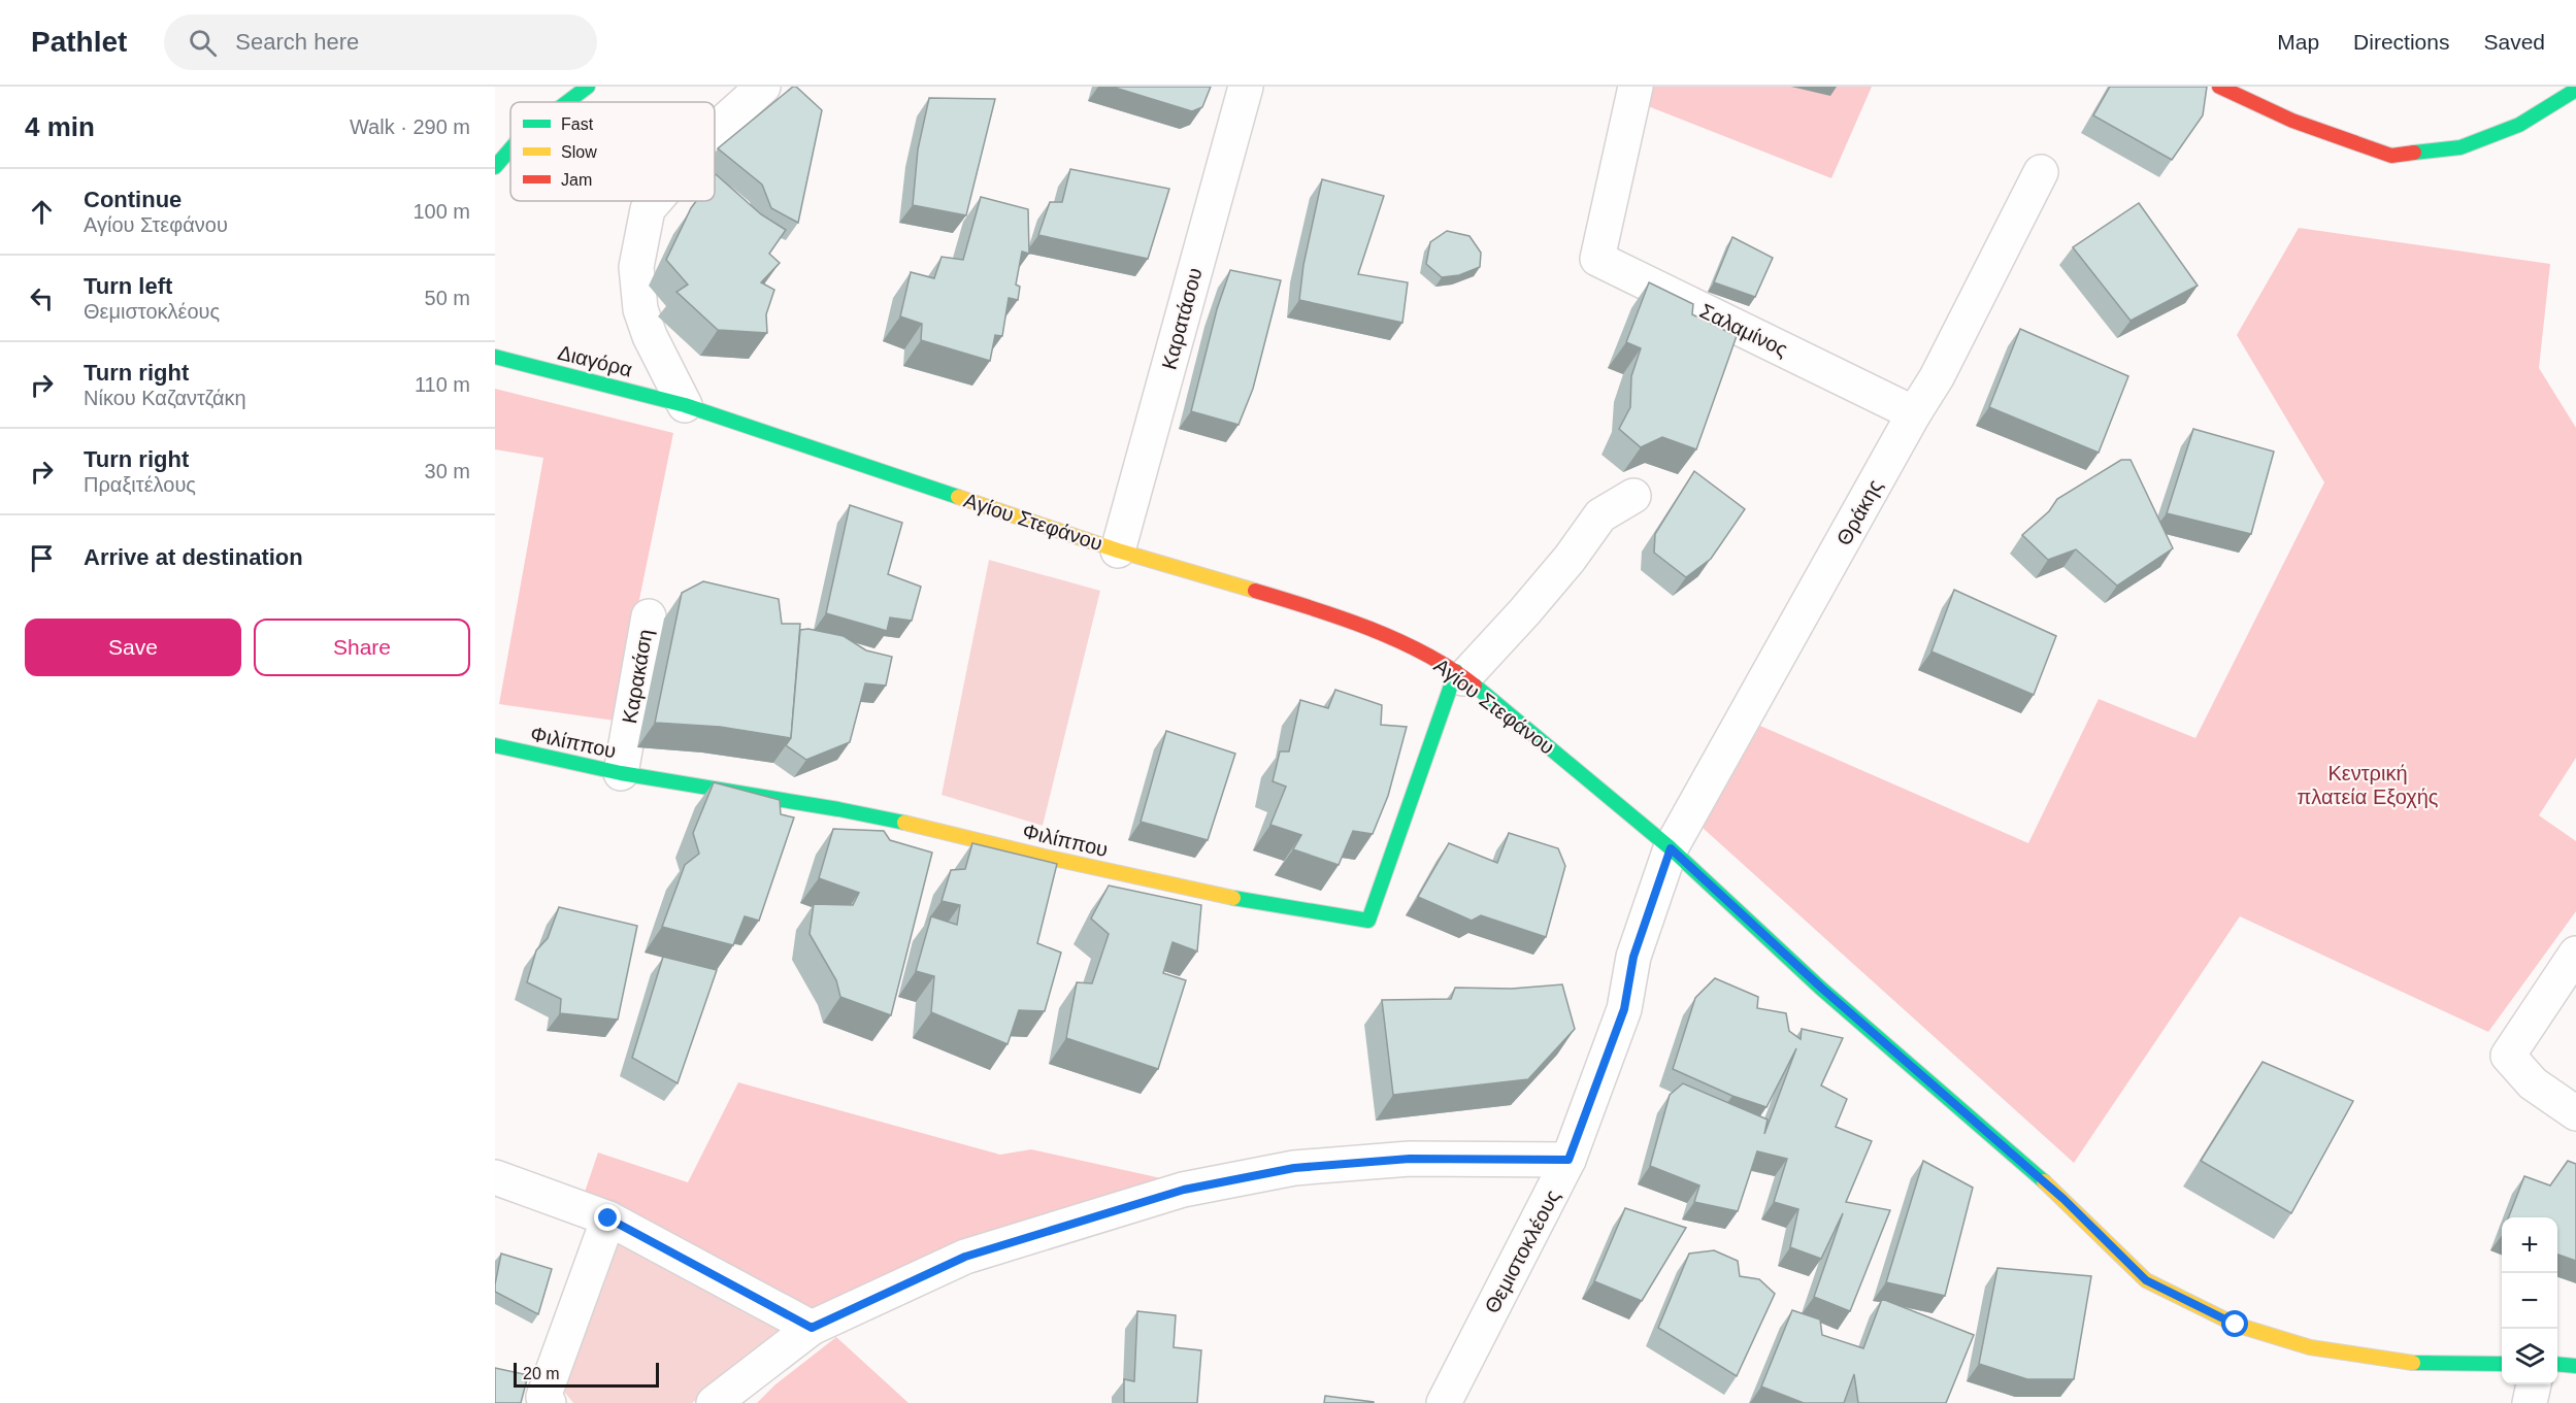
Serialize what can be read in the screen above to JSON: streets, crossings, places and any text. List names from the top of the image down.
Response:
{
  "streets": {
    "street": [
      "Καρατάσου",
      "Σαλαμίνος",
      "Διαγόρα",
      "Θράκης",
      "Αγίου Στεφάνου",
      "Καρακάση",
      "Φιλίππου",
      "Θεμιστοκλέους"
    ]
  },
  "crossings": [
    ["Καρατάσου", "Αγίου Στεφάνου"],
    ["Σαλαμίνος", "Θράκης"],
    ["Διαγόρα", "Αγίου Στεφάνου"],
    ["Θράκης", "Αγίου Στεφάνου"],
    ["Θράκης", "Θεμιστοκλέους"],
    ["Αγίου Στεφάνου", "Φιλίππου"],
    ["Αγίου Στεφάνου", "Θεμιστοκλέους"],
    ["Καρακάση", "Φιλίππου"]
  ],
  "parks": ["Κεντρική πλατεία Εξοχής"],
  "legend": ["Fast", "Slow", "Jam"],
  "scale_bar": "20 m",
  "page": {
    "header": "Pathlet",
    "search": "Search here",
    "nav": ["Map", "Directions", "Saved"],
    "heading": ["4 min", "Walk · 290 m"],
    "list": [
      ["Continue", "Αγίου Στεφάνου", "100 m"],
      ["Turn left", "Θεμιστοκλέους", "50 m"],
      ["Turn right", "Νίκου Καζαντζάκη", "110 m"],
      ["Turn right", "Πραξιτέλους", "30 m"],
      "Arrive at destination"
    ],
    "buttons": ["Save", "Share"],
    "map_buttons": ["+", "−"],
    "scale": "20 m"
  }
}
